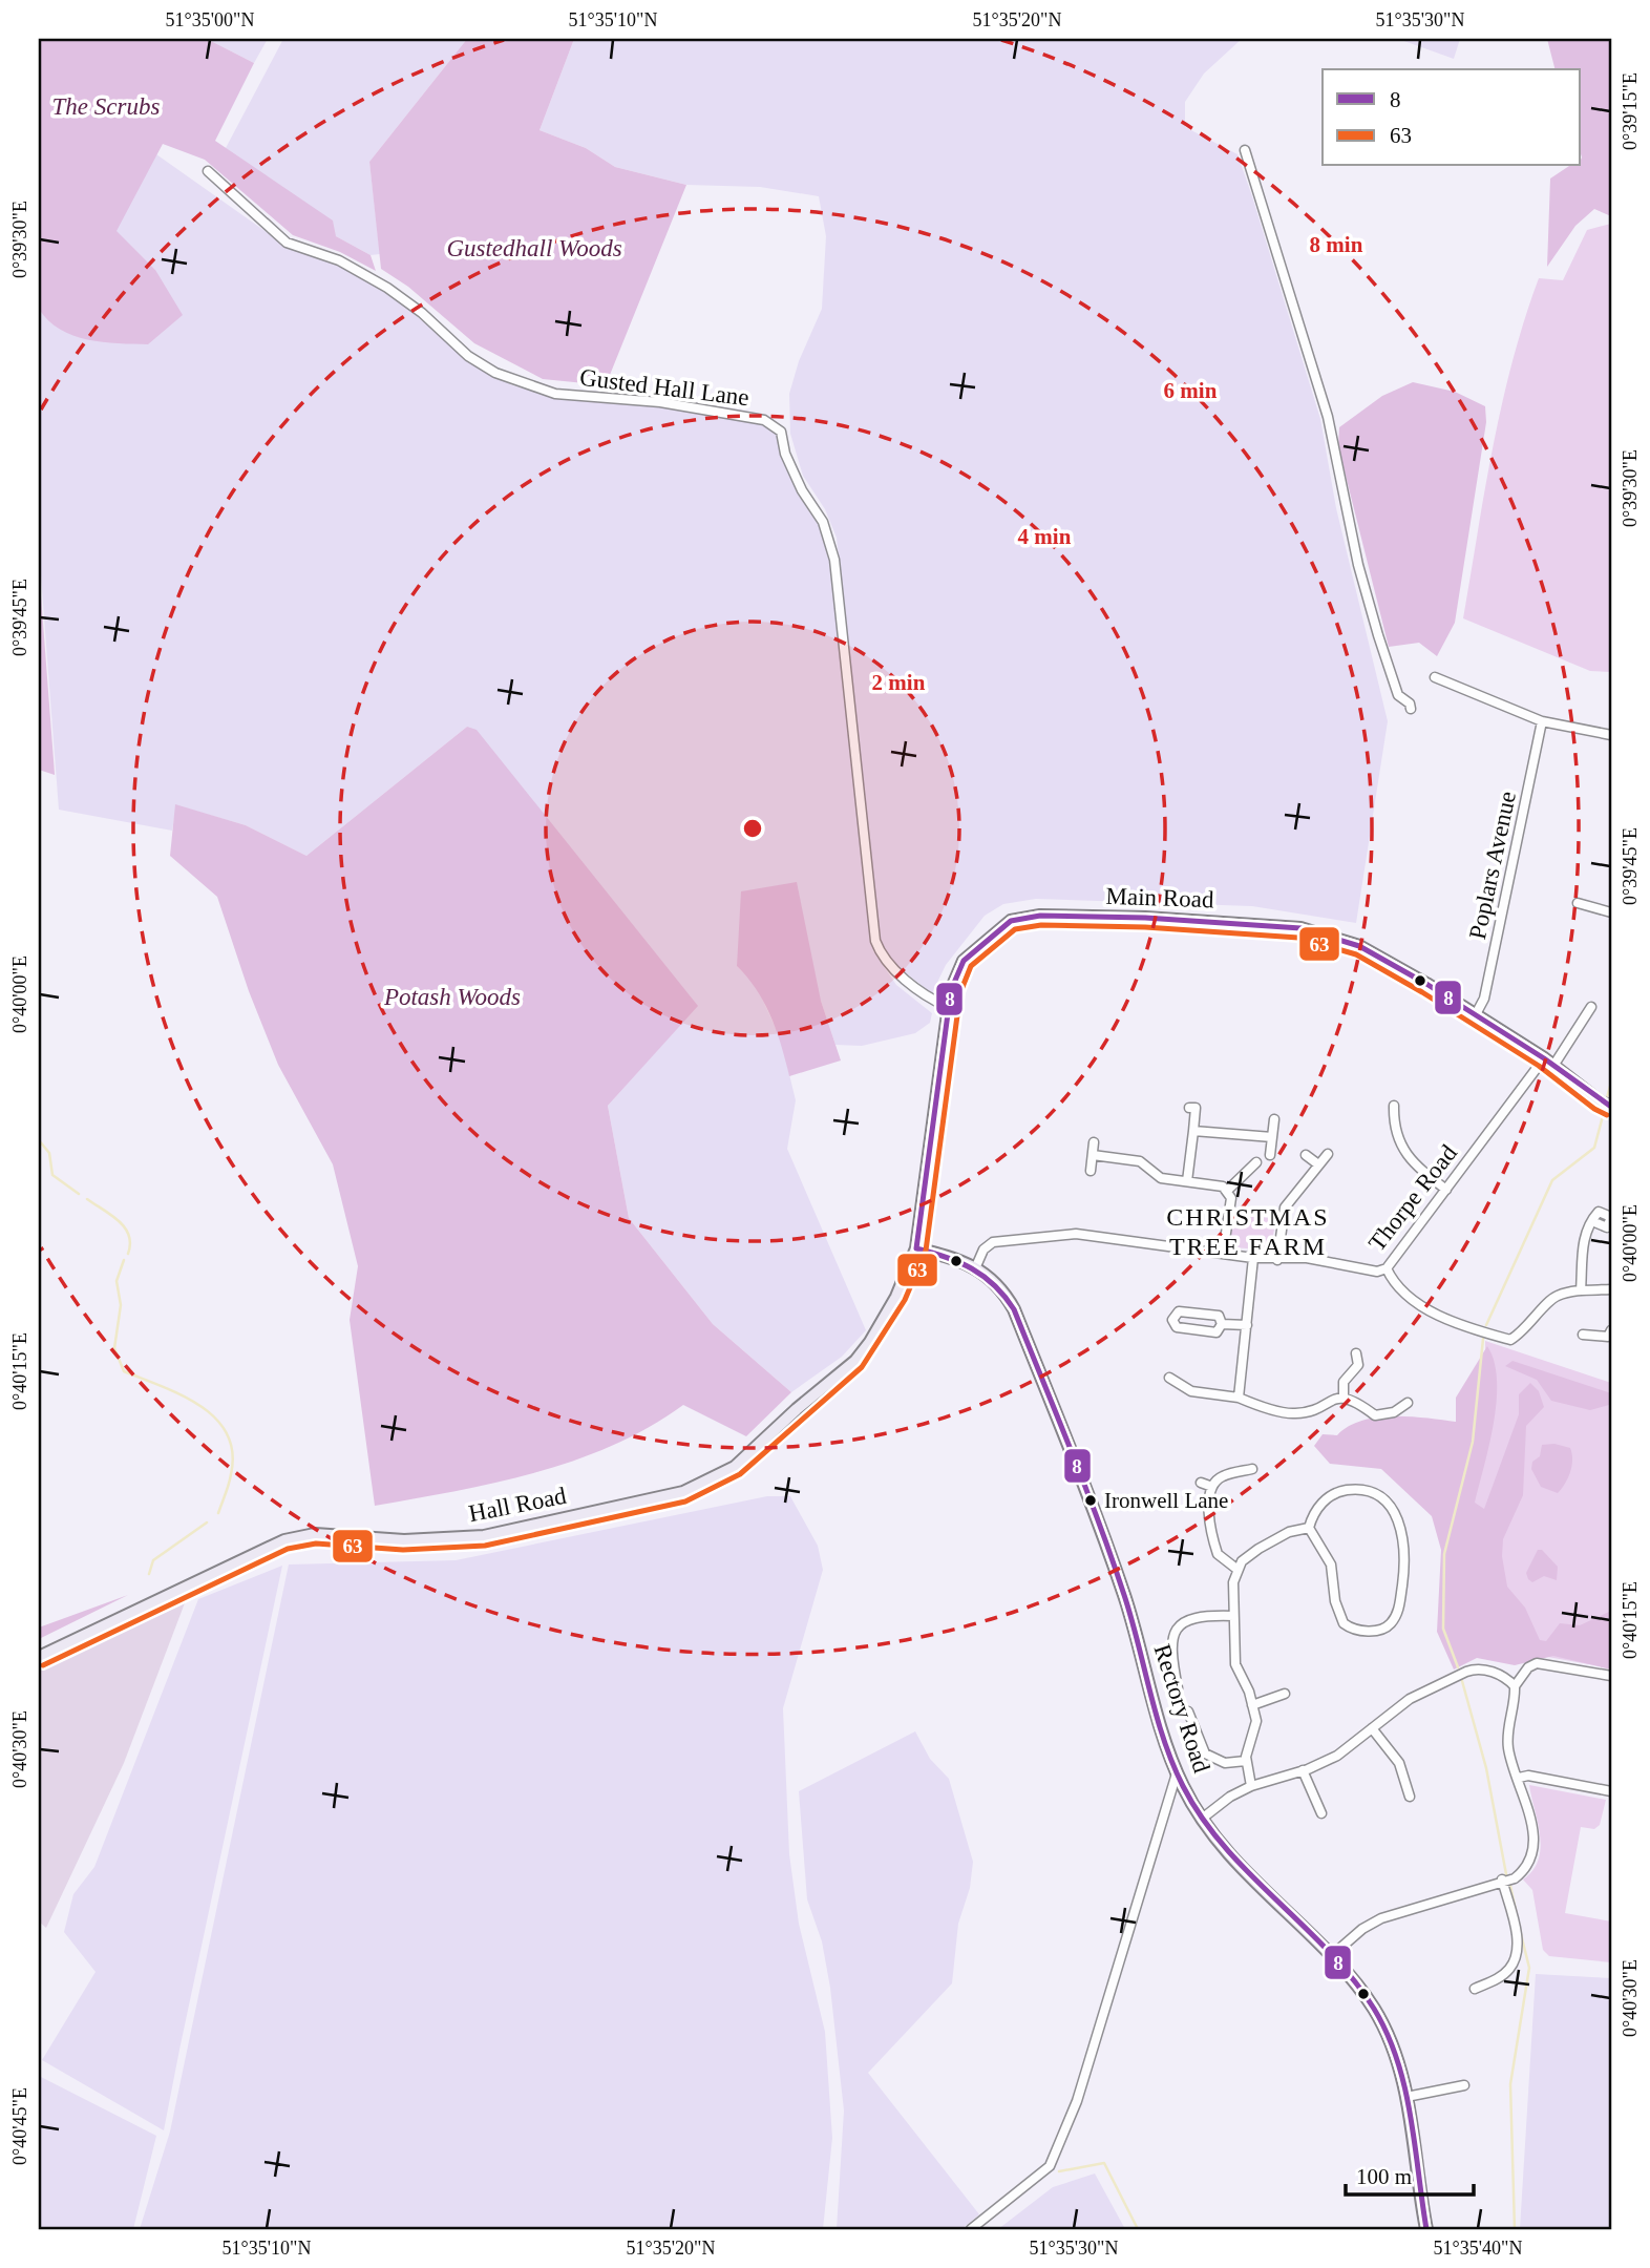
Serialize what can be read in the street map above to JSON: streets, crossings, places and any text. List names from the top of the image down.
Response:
{
  "streets": {
    "main road": ["Main Road", "Hall Road", "Rectory Road"],
    "street": ["Gusted Hall Lane", "Poplars Avenue", "Thorpe Road"]
  },
  "crossings": [
    ["Gusted Hall Lane", "Main Road"],
    ["Poplars Avenue", "Main Road"],
    ["Main Road", "Thorpe Road"],
    ["Main Road", "Hall Road"],
    ["Main Road", "Rectory Road"],
    ["Thorpe Road", "Rectory Road"],
    ["Hall Road", "Rectory Road"]
  ],
  "districts": ["CHRISTMAS TREE FARM"],
  "parks": ["The Scrubs", "Gustedhall Woods", "Potash Woods"],
  "places": ["Ironwell Lane"],
  "lines": ["transit line 8", "transit line 63"],
  "legend": ["8", "63"],
  "scale_bar": "100 m",
  "coordinates": [
    "51°35'00\"N",
    "51°35'10\"N",
    "51°35'20\"N",
    "51°35'30\"N",
    "0°39'15\"E",
    "0°39'30\"E",
    "0°39'45\"E",
    "0°40'00\"E",
    "0°40'15\"E",
    "0°40'30\"E",
    "0°40'45\"E",
    "51°35'40\"N"
  ],
  "rings": [
    "8 min",
    "6 min",
    "4 min",
    "2 min"
  ]
}
